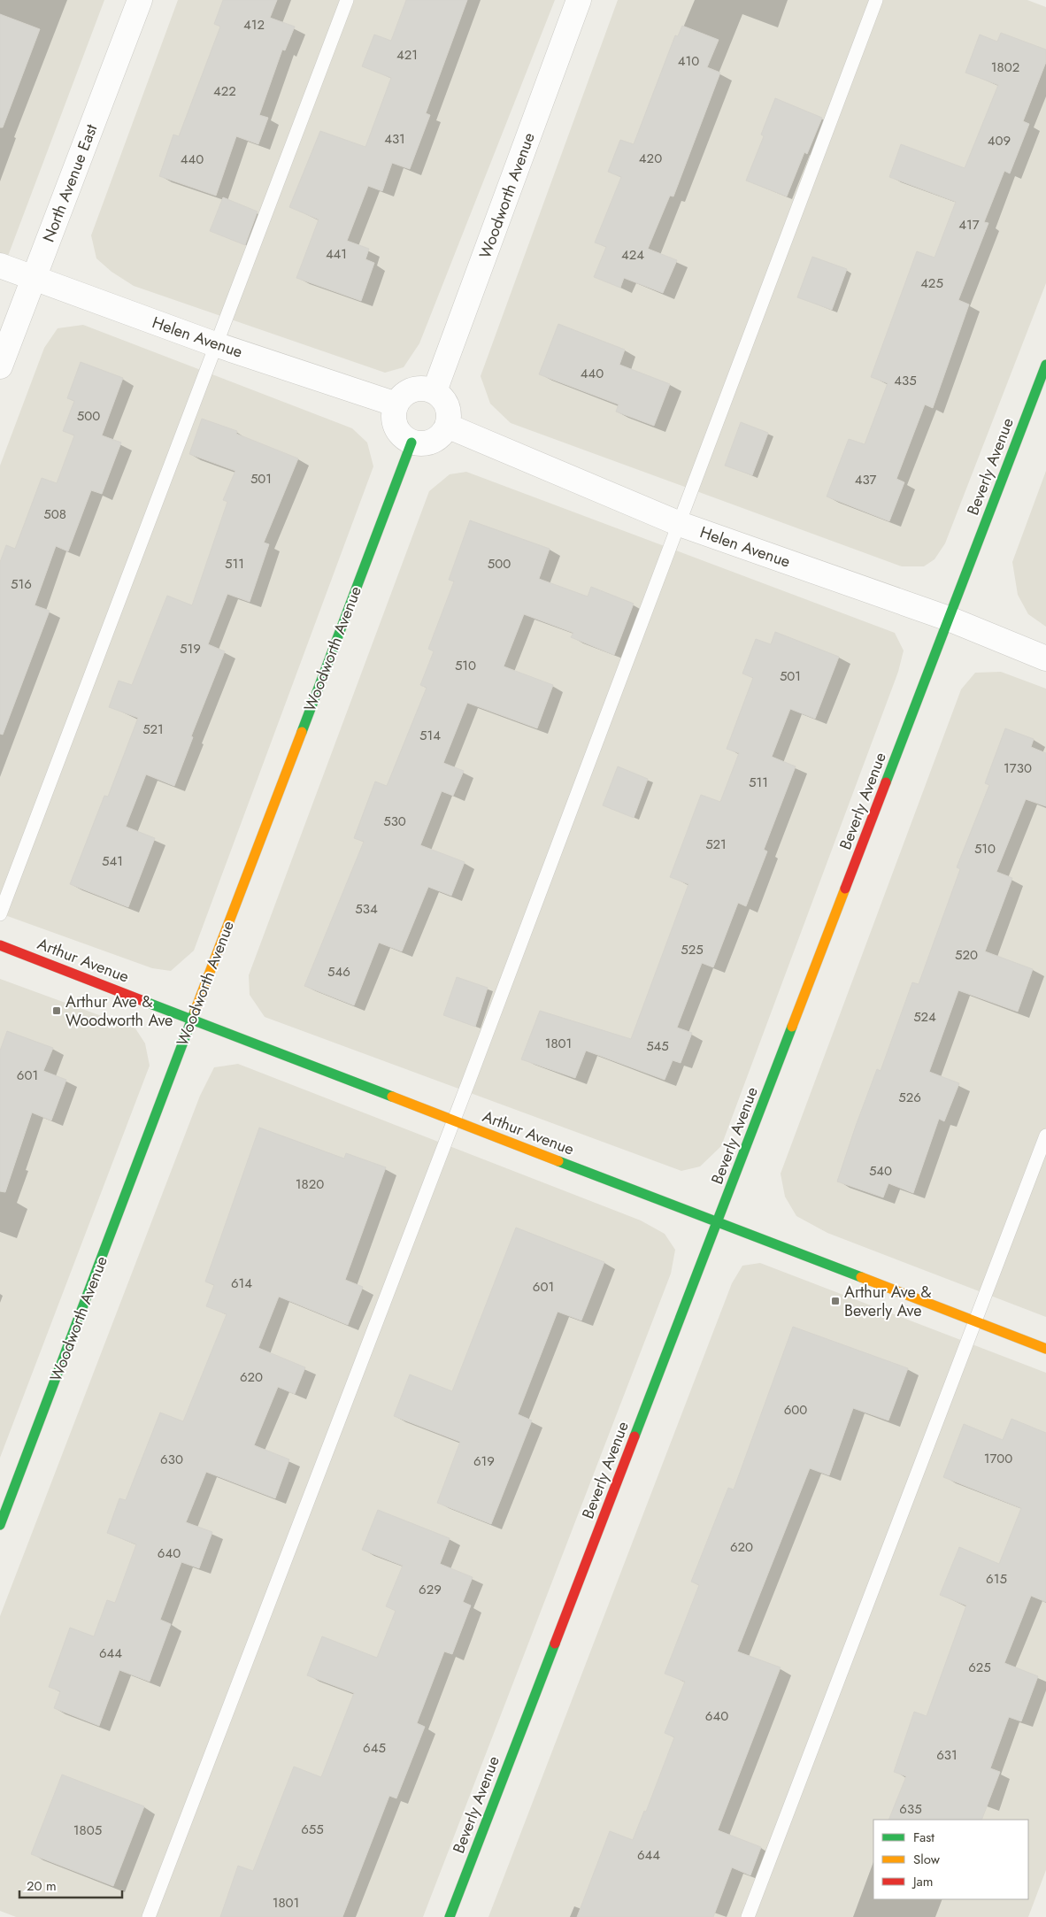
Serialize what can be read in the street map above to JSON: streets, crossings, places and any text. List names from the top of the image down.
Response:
{
  "streets": {
    "street": [
      "North Avenue East",
      "Woodworth Avenue",
      "Helen Avenue",
      "Beverly Avenue",
      "Arthur Avenue"
    ]
  },
  "crossings": [
    ["North Avenue East", "Helen Avenue"],
    ["Woodworth Avenue", "Helen Avenue"],
    ["Woodworth Avenue", "Arthur Avenue"],
    ["Helen Avenue", "Beverly Avenue"],
    ["Beverly Avenue", "Arthur Avenue"]
  ],
  "places": {
    "transit": ["Arthur Ave & Woodworth Ave", "Arthur Ave & Beverly Ave"]
  },
  "house_numbers": [
    "412",
    "421",
    "410",
    "1802",
    "422",
    "431",
    "409",
    "420",
    "440",
    "417",
    "441",
    "424",
    "425",
    "440",
    "435",
    "500",
    "501",
    "437",
    "508",
    "511",
    "500",
    "516",
    "519",
    "510",
    "501",
    "521",
    "514",
    "1730",
    "511",
    "530",
    "521",
    "510",
    "541",
    "534",
    "525",
    "520",
    "546",
    "524",
    "1801",
    "545",
    "601",
    "526",
    "540",
    "1820",
    "614",
    "601",
    "620",
    "600",
    "1700",
    "630",
    "619",
    "620",
    "640",
    "615",
    "629",
    "644",
    "625",
    "640",
    "645",
    "631",
    "635",
    "655",
    "1805",
    "644",
    "1801"
  ],
  "legend": ["Fast", "Slow", "Jam"],
  "scale_bar": "20 m"
}
